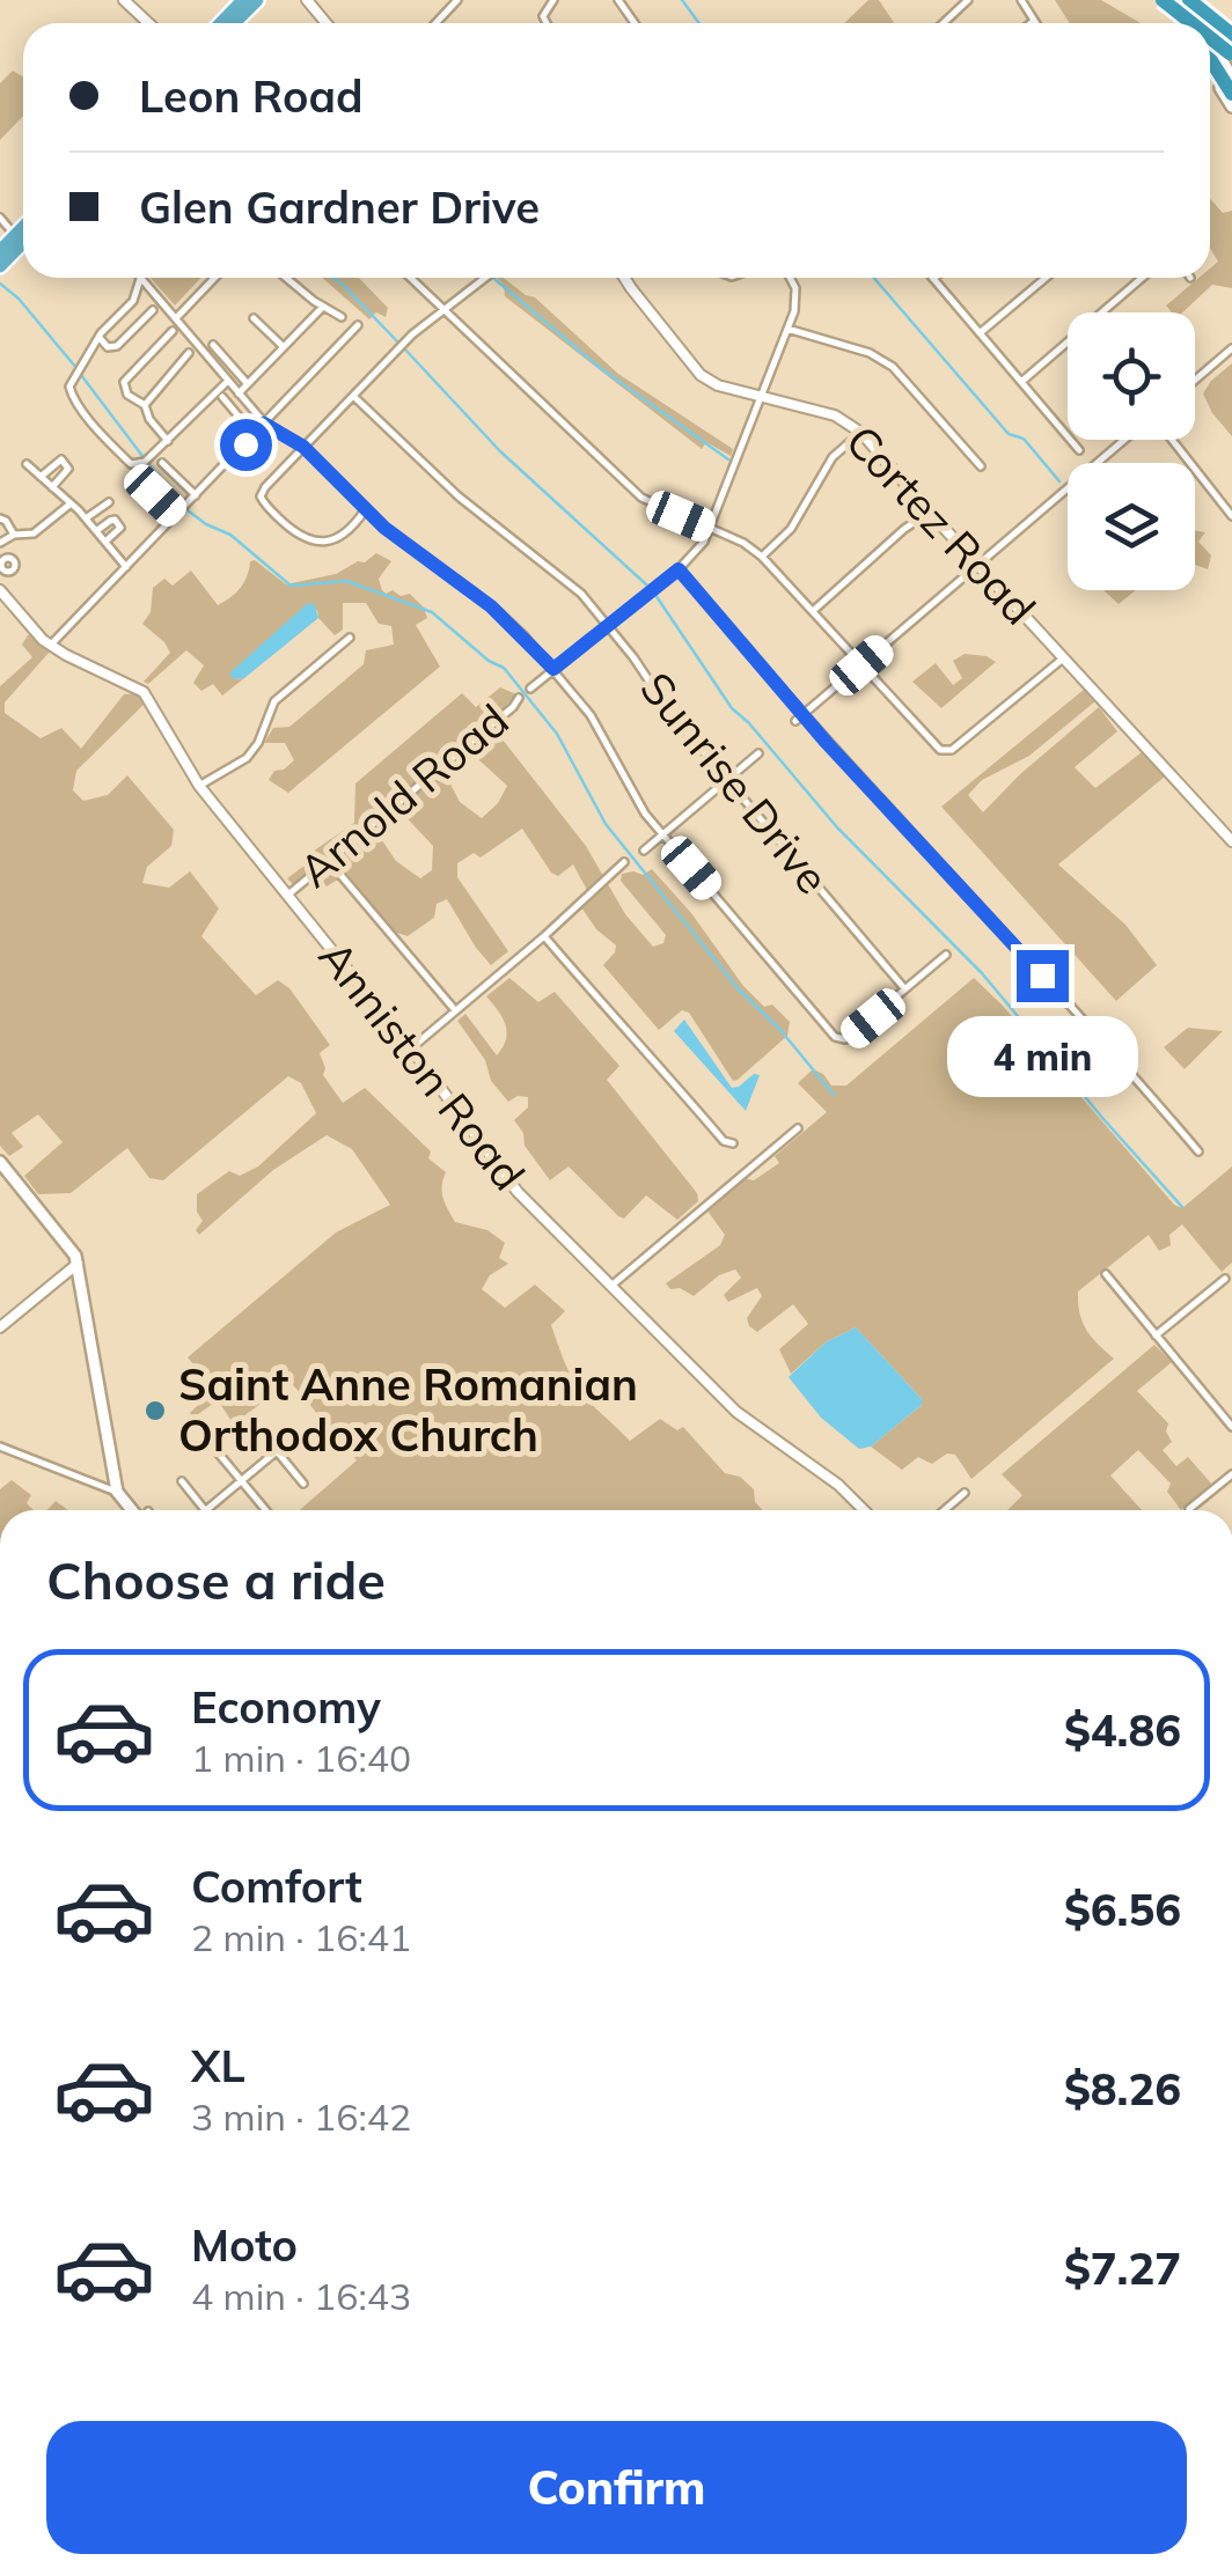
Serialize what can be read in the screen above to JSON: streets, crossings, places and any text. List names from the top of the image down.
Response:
{
  "streets": {
    "street": [
      "Cortez Road",
      "Sunrise Drive",
      "Arnold Road",
      "Anniston Road"
    ]
  },
  "crossings": [
    ["Cortez Road", "Arnold Road"],
    ["Sunrise Drive", "Arnold Road"],
    ["Arnold Road", "Anniston Road"]
  ],
  "places": ["Saint Anne Romanian Orthodox Church"],
  "page": {
    "banner": ["Leon Road", "Glen Gardner Drive"],
    "bubble": "4 min",
    "heading": "Choose a ride",
    "list": [
      {
        "name": "Economy",
        "note": "1 min · 16:40",
        "value": "$4.86"
      },
      {
        "name": "Comfort",
        "note": "2 min · 16:41",
        "value": "$6.56"
      },
      {
        "name": "XL",
        "note": "3 min · 16:42",
        "value": "$8.26"
      },
      {
        "name": "Moto",
        "note": "4 min · 16:43",
        "value": "$7.27"
      }
    ],
    "buttons": "Confirm"
  }
}
